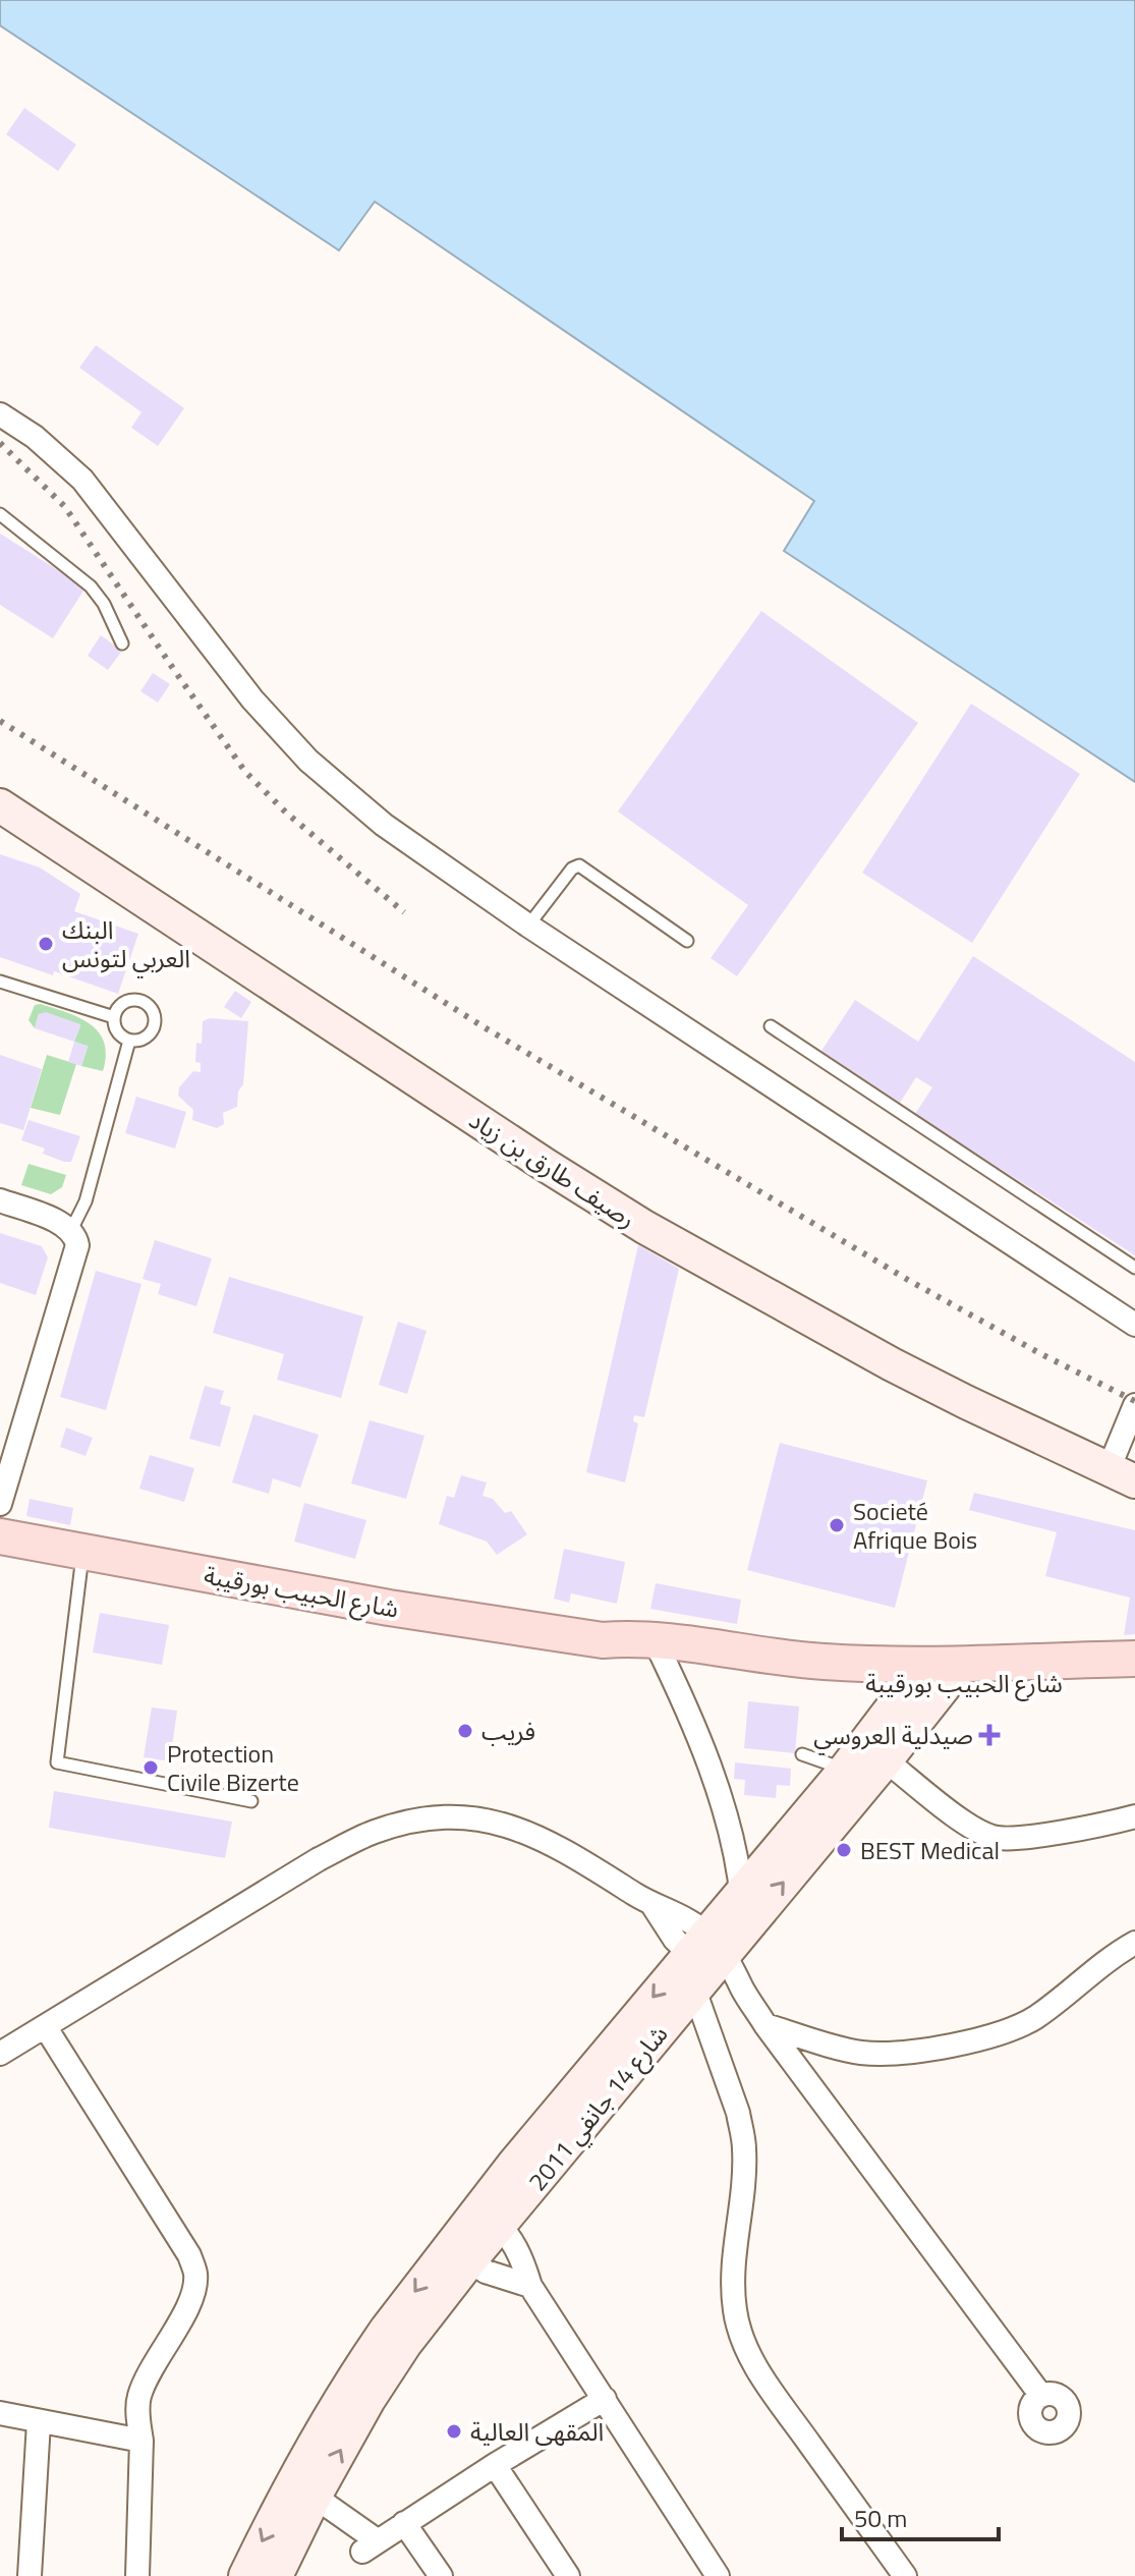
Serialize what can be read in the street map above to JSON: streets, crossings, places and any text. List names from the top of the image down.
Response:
{
  "streets": {
    "main road": ["رصيف طارق بن زياد", "شارع الحبيب بورقيبة", "شارع 14 جانفي 2011"]
  },
  "crossings": [
    ["شارع الحبيب بورقيبة", "شارع 14 جانفي 2011"]
  ],
  "places": {
    "other": [
      "البنك العربي لتونس",
      "Societé Afrique Bois",
      "فريب",
      "Protection Civile Bizerte",
      "BEST Medical",
      "المقهى العالية"
    ],
    "health": ["صيدلية العروسي"]
  },
  "scale_bar": "50 m"
}
